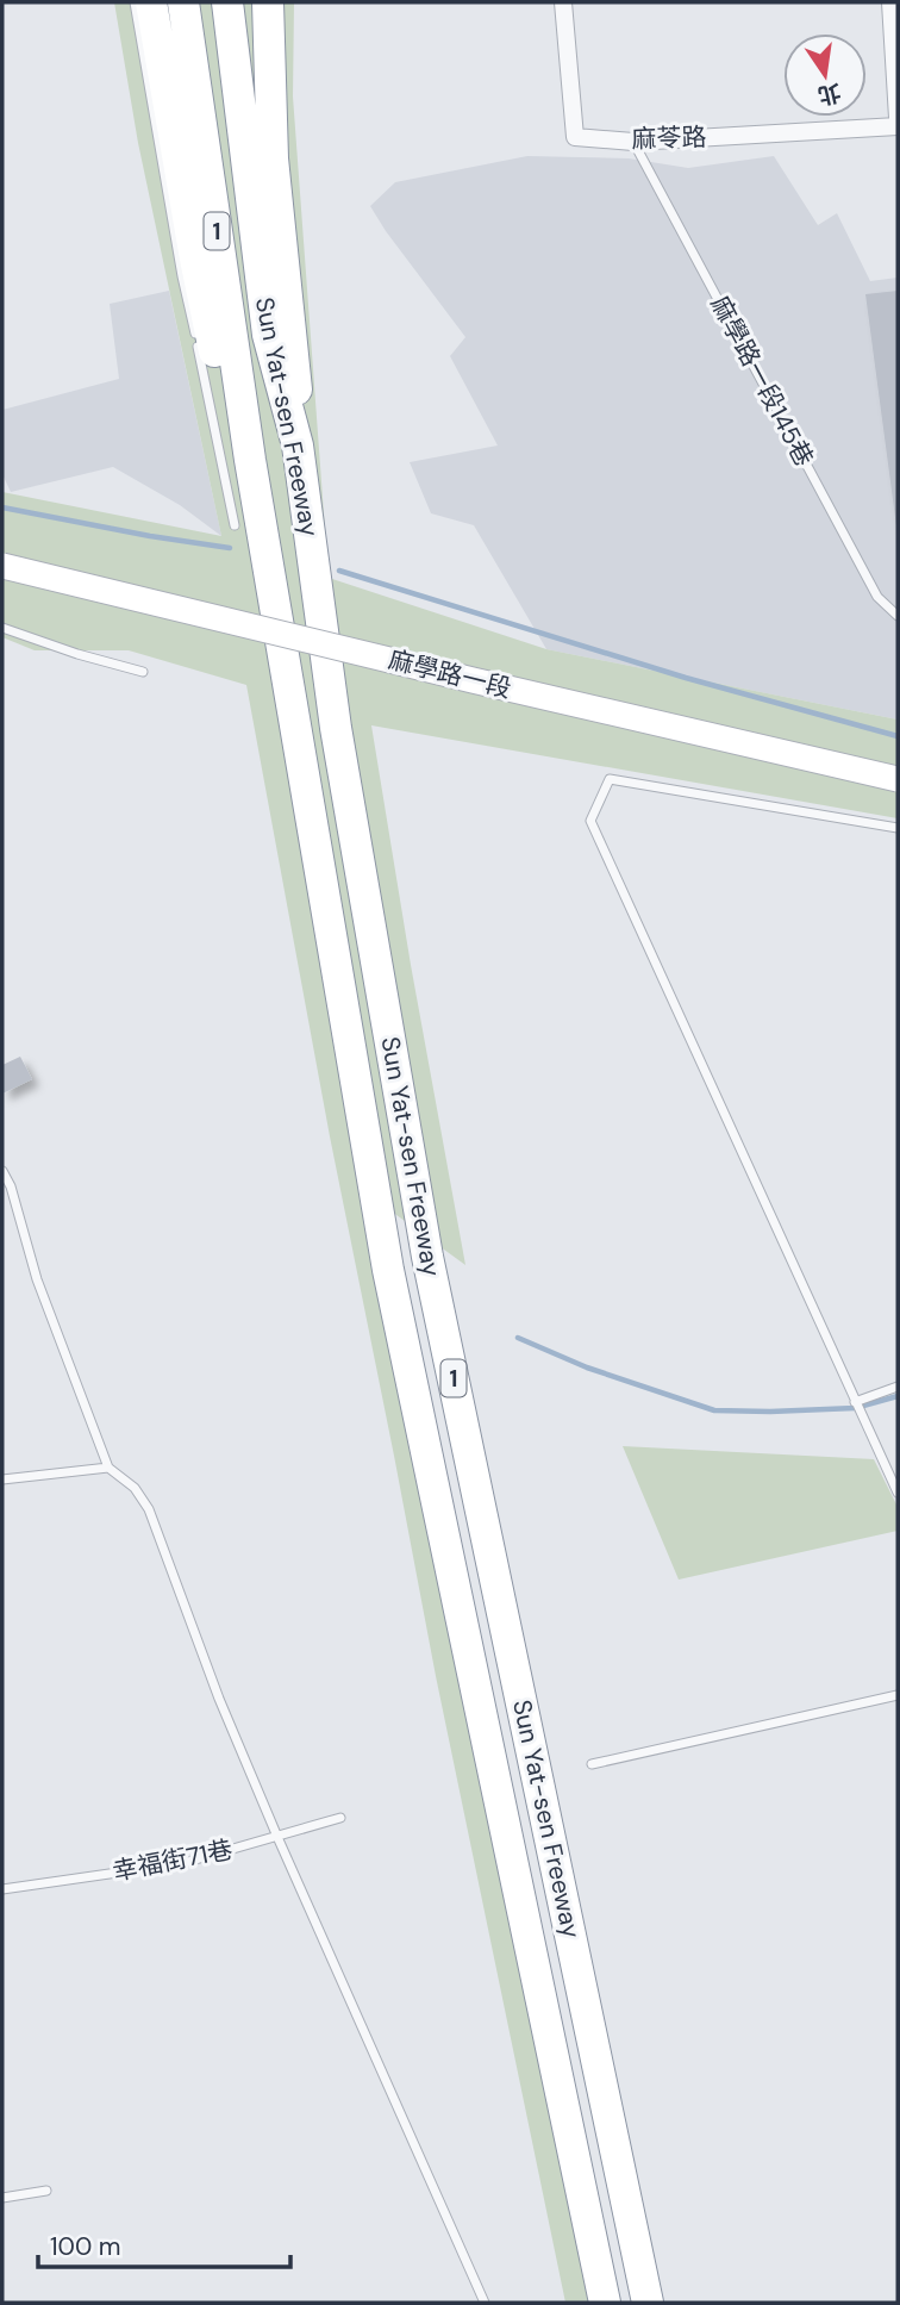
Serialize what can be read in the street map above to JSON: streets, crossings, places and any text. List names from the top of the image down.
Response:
{
  "streets": {
    "highway": ["1", "Sun Yat-sen Freeway"],
    "main road": ["麻學路一段"],
    "street": ["麻苓路"],
    "lane": ["麻學路一段145巷", "幸福街71巷"]
  },
  "crossings": [
    ["麻苓路", "麻學路一段145巷"]
  ],
  "scale_bar": "100 m",
  "north": "bottom"
}
